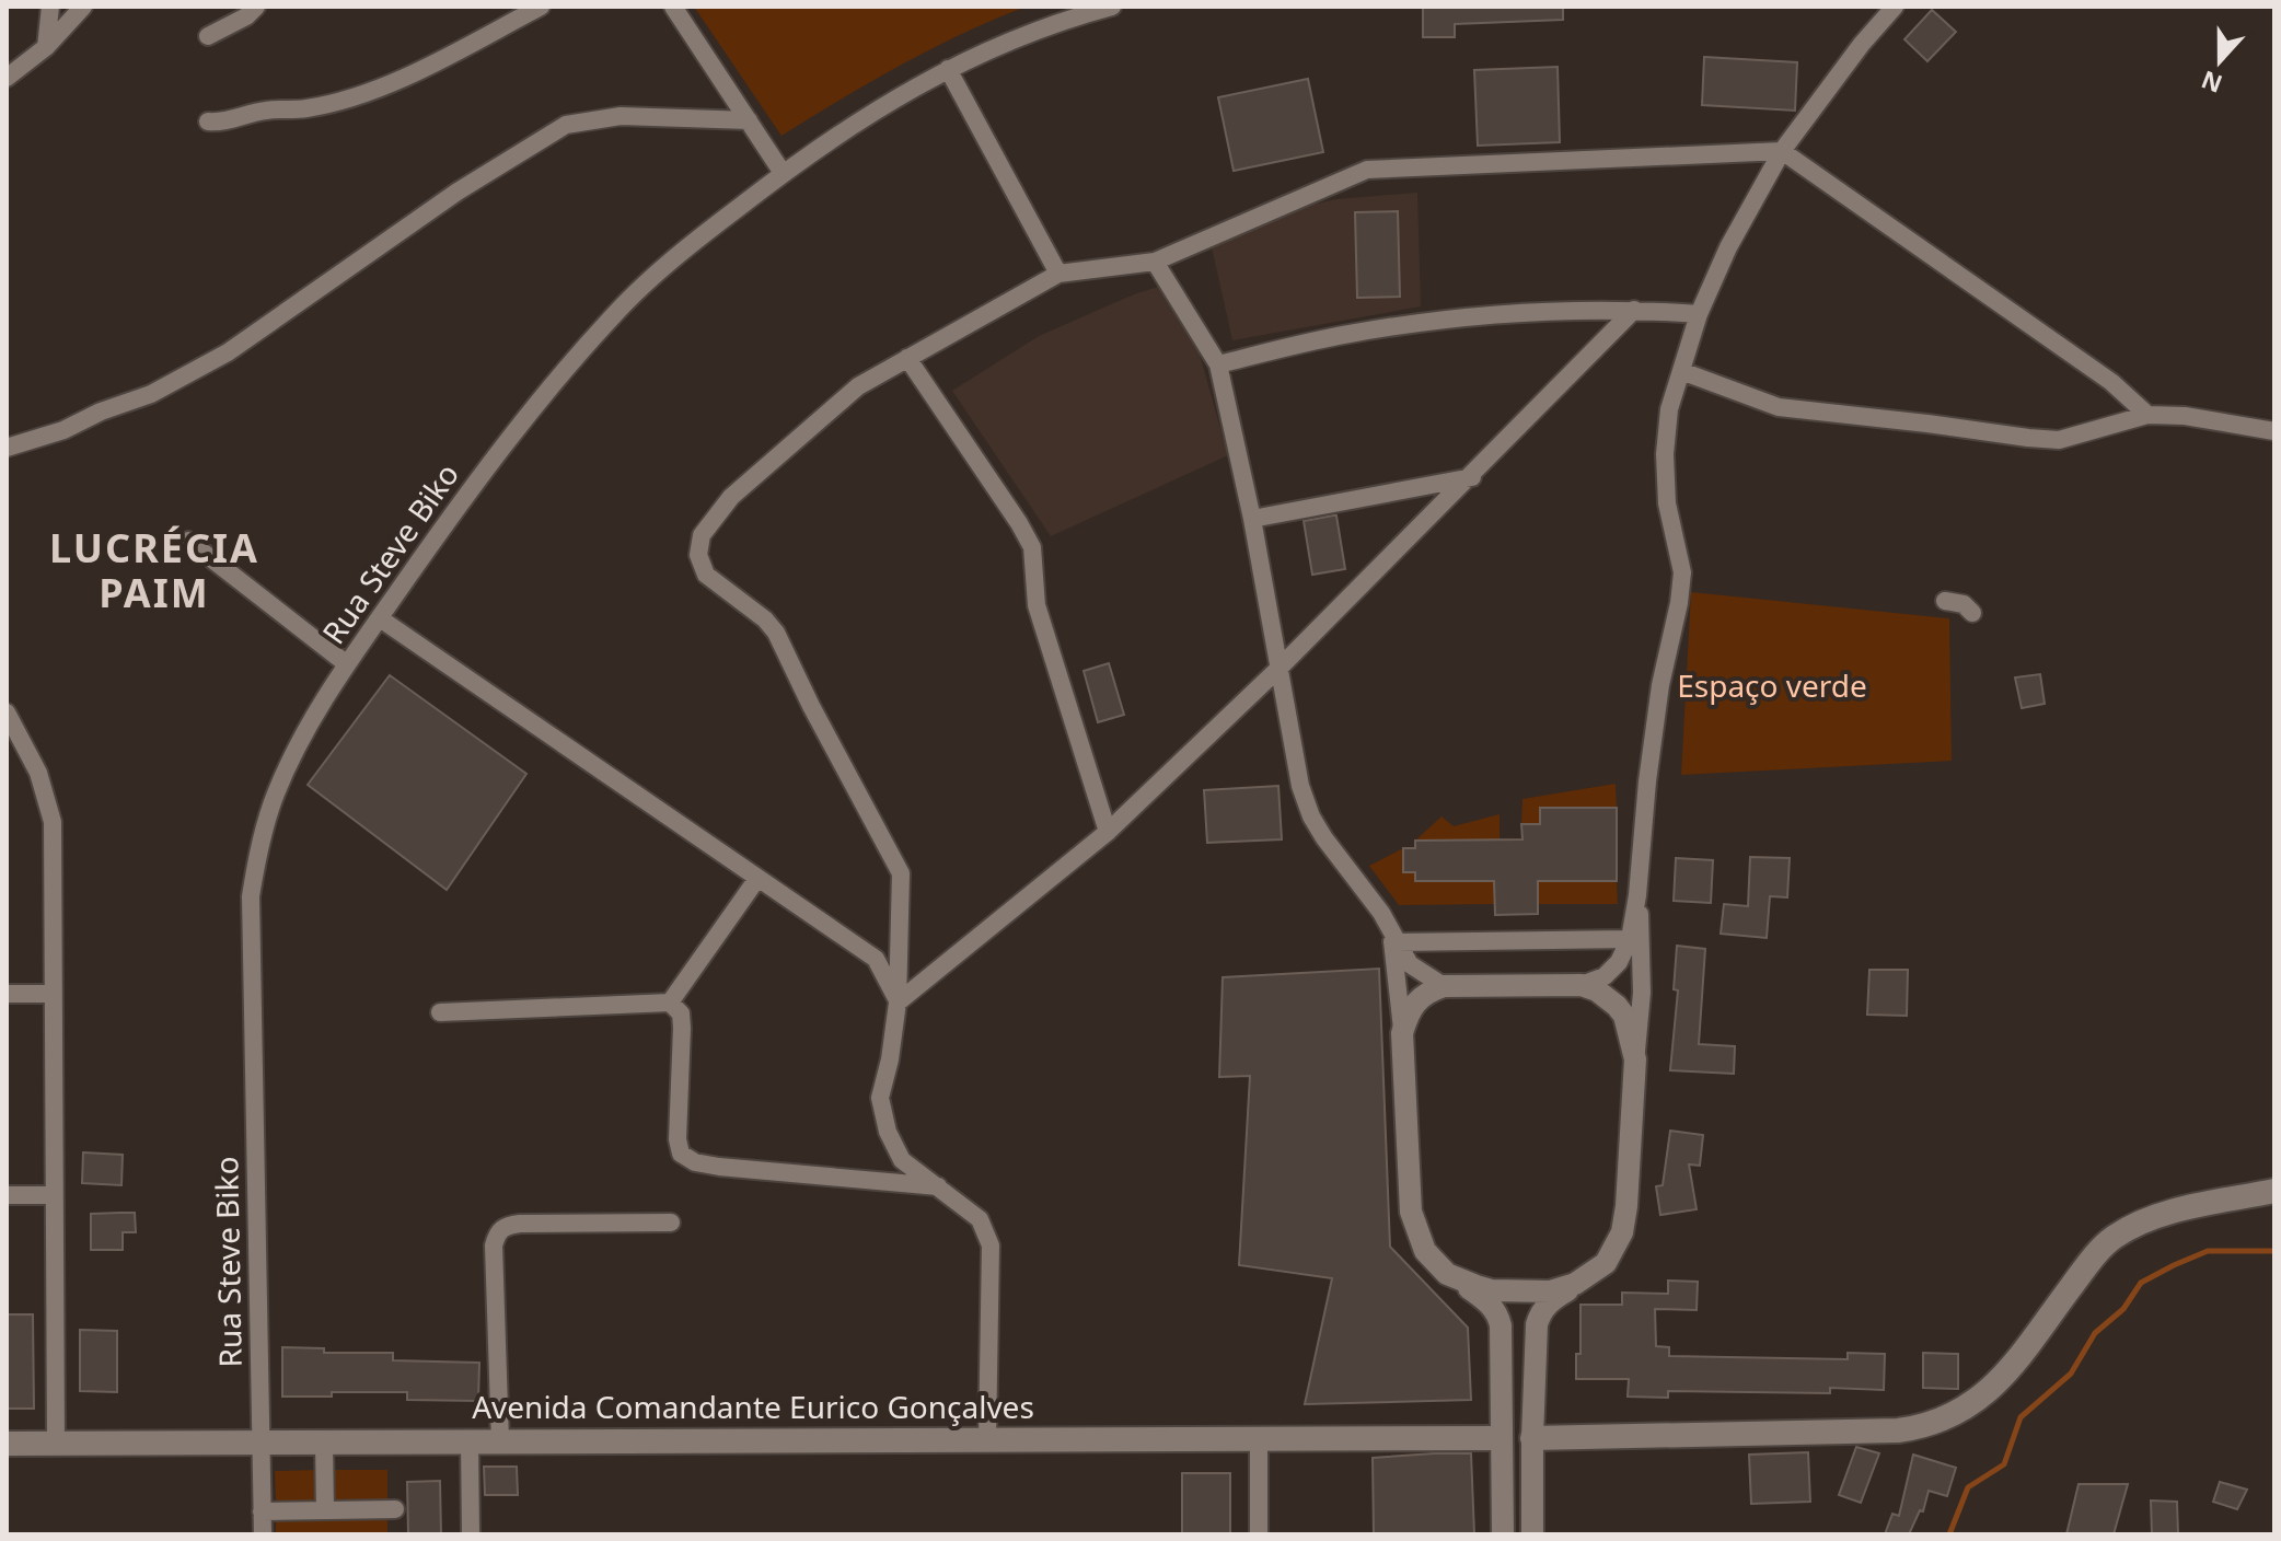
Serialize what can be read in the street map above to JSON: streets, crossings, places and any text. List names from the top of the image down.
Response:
{
  "streets": {
    "main road": ["Avenida Comandante Eurico Gonçalves"],
    "street": ["Rua Steve Biko"]
  },
  "crossings": [
    ["Rua Steve Biko", "Avenida Comandante Eurico Gonçalves"]
  ],
  "districts": ["LUCRÉCIA PAIM"],
  "parks": ["Espaço verde"],
  "north": "bottom"
}
